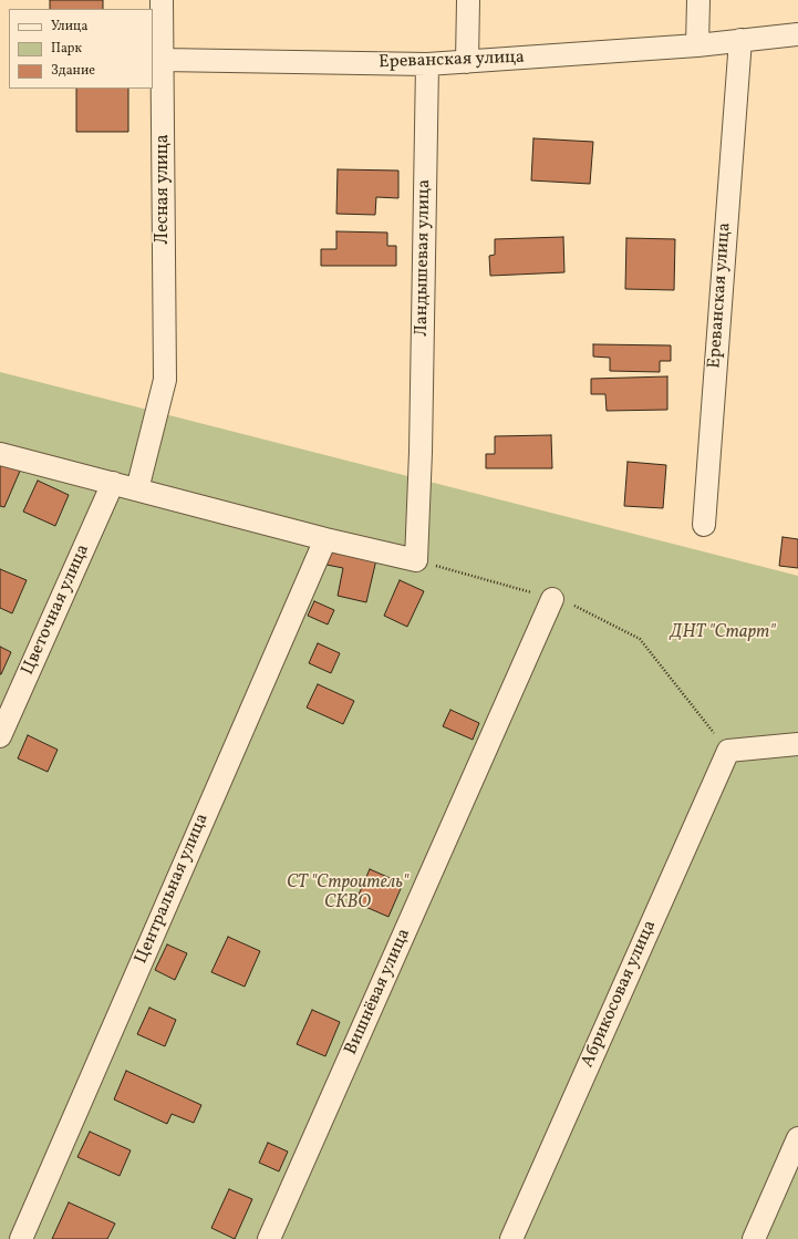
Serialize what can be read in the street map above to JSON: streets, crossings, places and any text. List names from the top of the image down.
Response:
{
  "streets": {
    "street": [
      "Ереванская улица",
      "Лесная улица",
      "Ландышевая улица",
      "Цветочная улица",
      "Центральная улица",
      "Вишнёвая улица",
      "Абрикосовая улица"
    ]
  },
  "crossings": [
    ["Ереванская улица", "Лесная улица"],
    ["Ереванская улица", "Ландышевая улица"]
  ],
  "parks": ["ДНТ \"Старт\"", "СТ \"Строитель\" СКВО"],
  "legend": ["Улица", "Парк", "Здание"]
}
